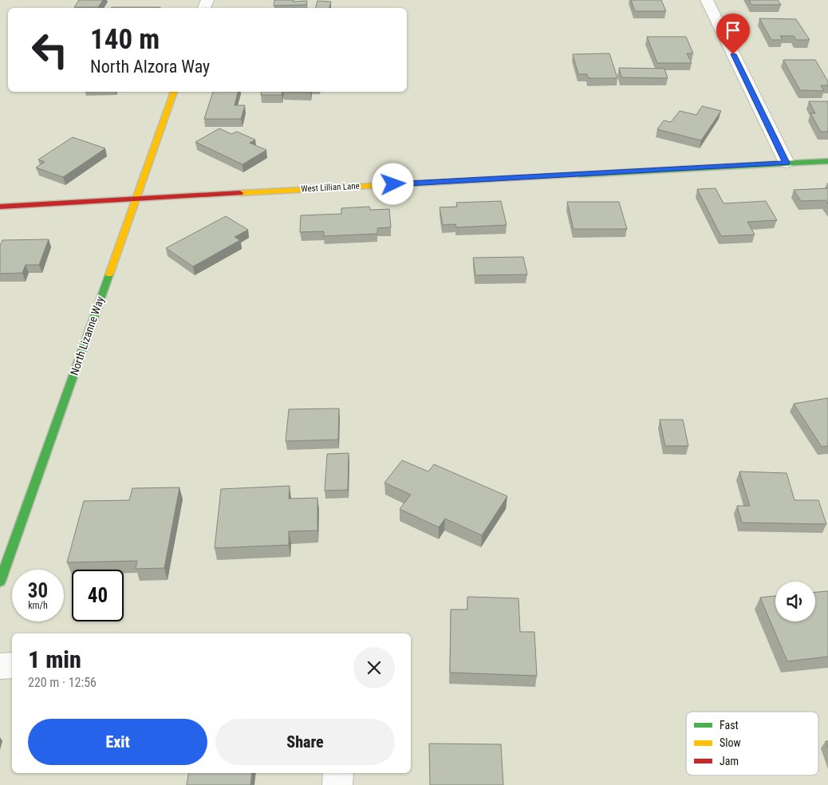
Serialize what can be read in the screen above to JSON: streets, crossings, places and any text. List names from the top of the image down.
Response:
{
  "streets": {
    "street": ["West Lillian Lane", "North Lizanne Way"]
  },
  "crossings": [
    ["West Lillian Lane", "North Lizanne Way"]
  ],
  "legend": ["Fast", "Slow", "Jam"],
  "page": {
    "turn": ["140 m", "North Alzora Way"],
    "speed": "30 km/h",
    "limit": "40",
    "heading": ["1 min", "220 m · 12:56"],
    "buttons": ["Exit", "Share"]
  }
}
